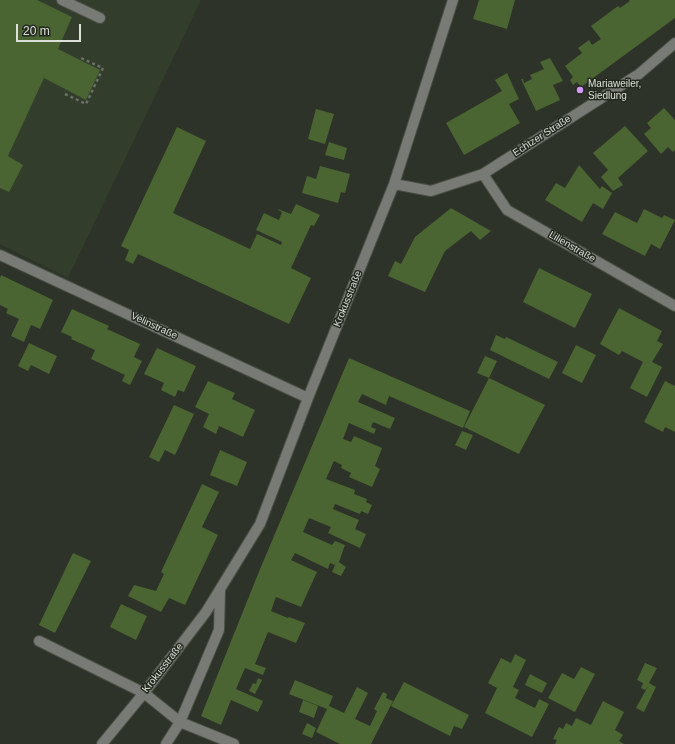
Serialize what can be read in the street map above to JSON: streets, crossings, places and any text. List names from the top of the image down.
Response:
{
  "streets": {
    "street": [
      "Echtzer Straße",
      "Lilienstraße",
      "Krokusstraße",
      "Velinstraße"
    ]
  },
  "crossings": [
    ["Echtzer Straße", "Lilienstraße"],
    ["Echtzer Straße", "Krokusstraße"],
    ["Krokusstraße", "Velinstraße"]
  ],
  "places": ["Mariaweiler, Siedlung"],
  "scale_bar": "20 m"
}
